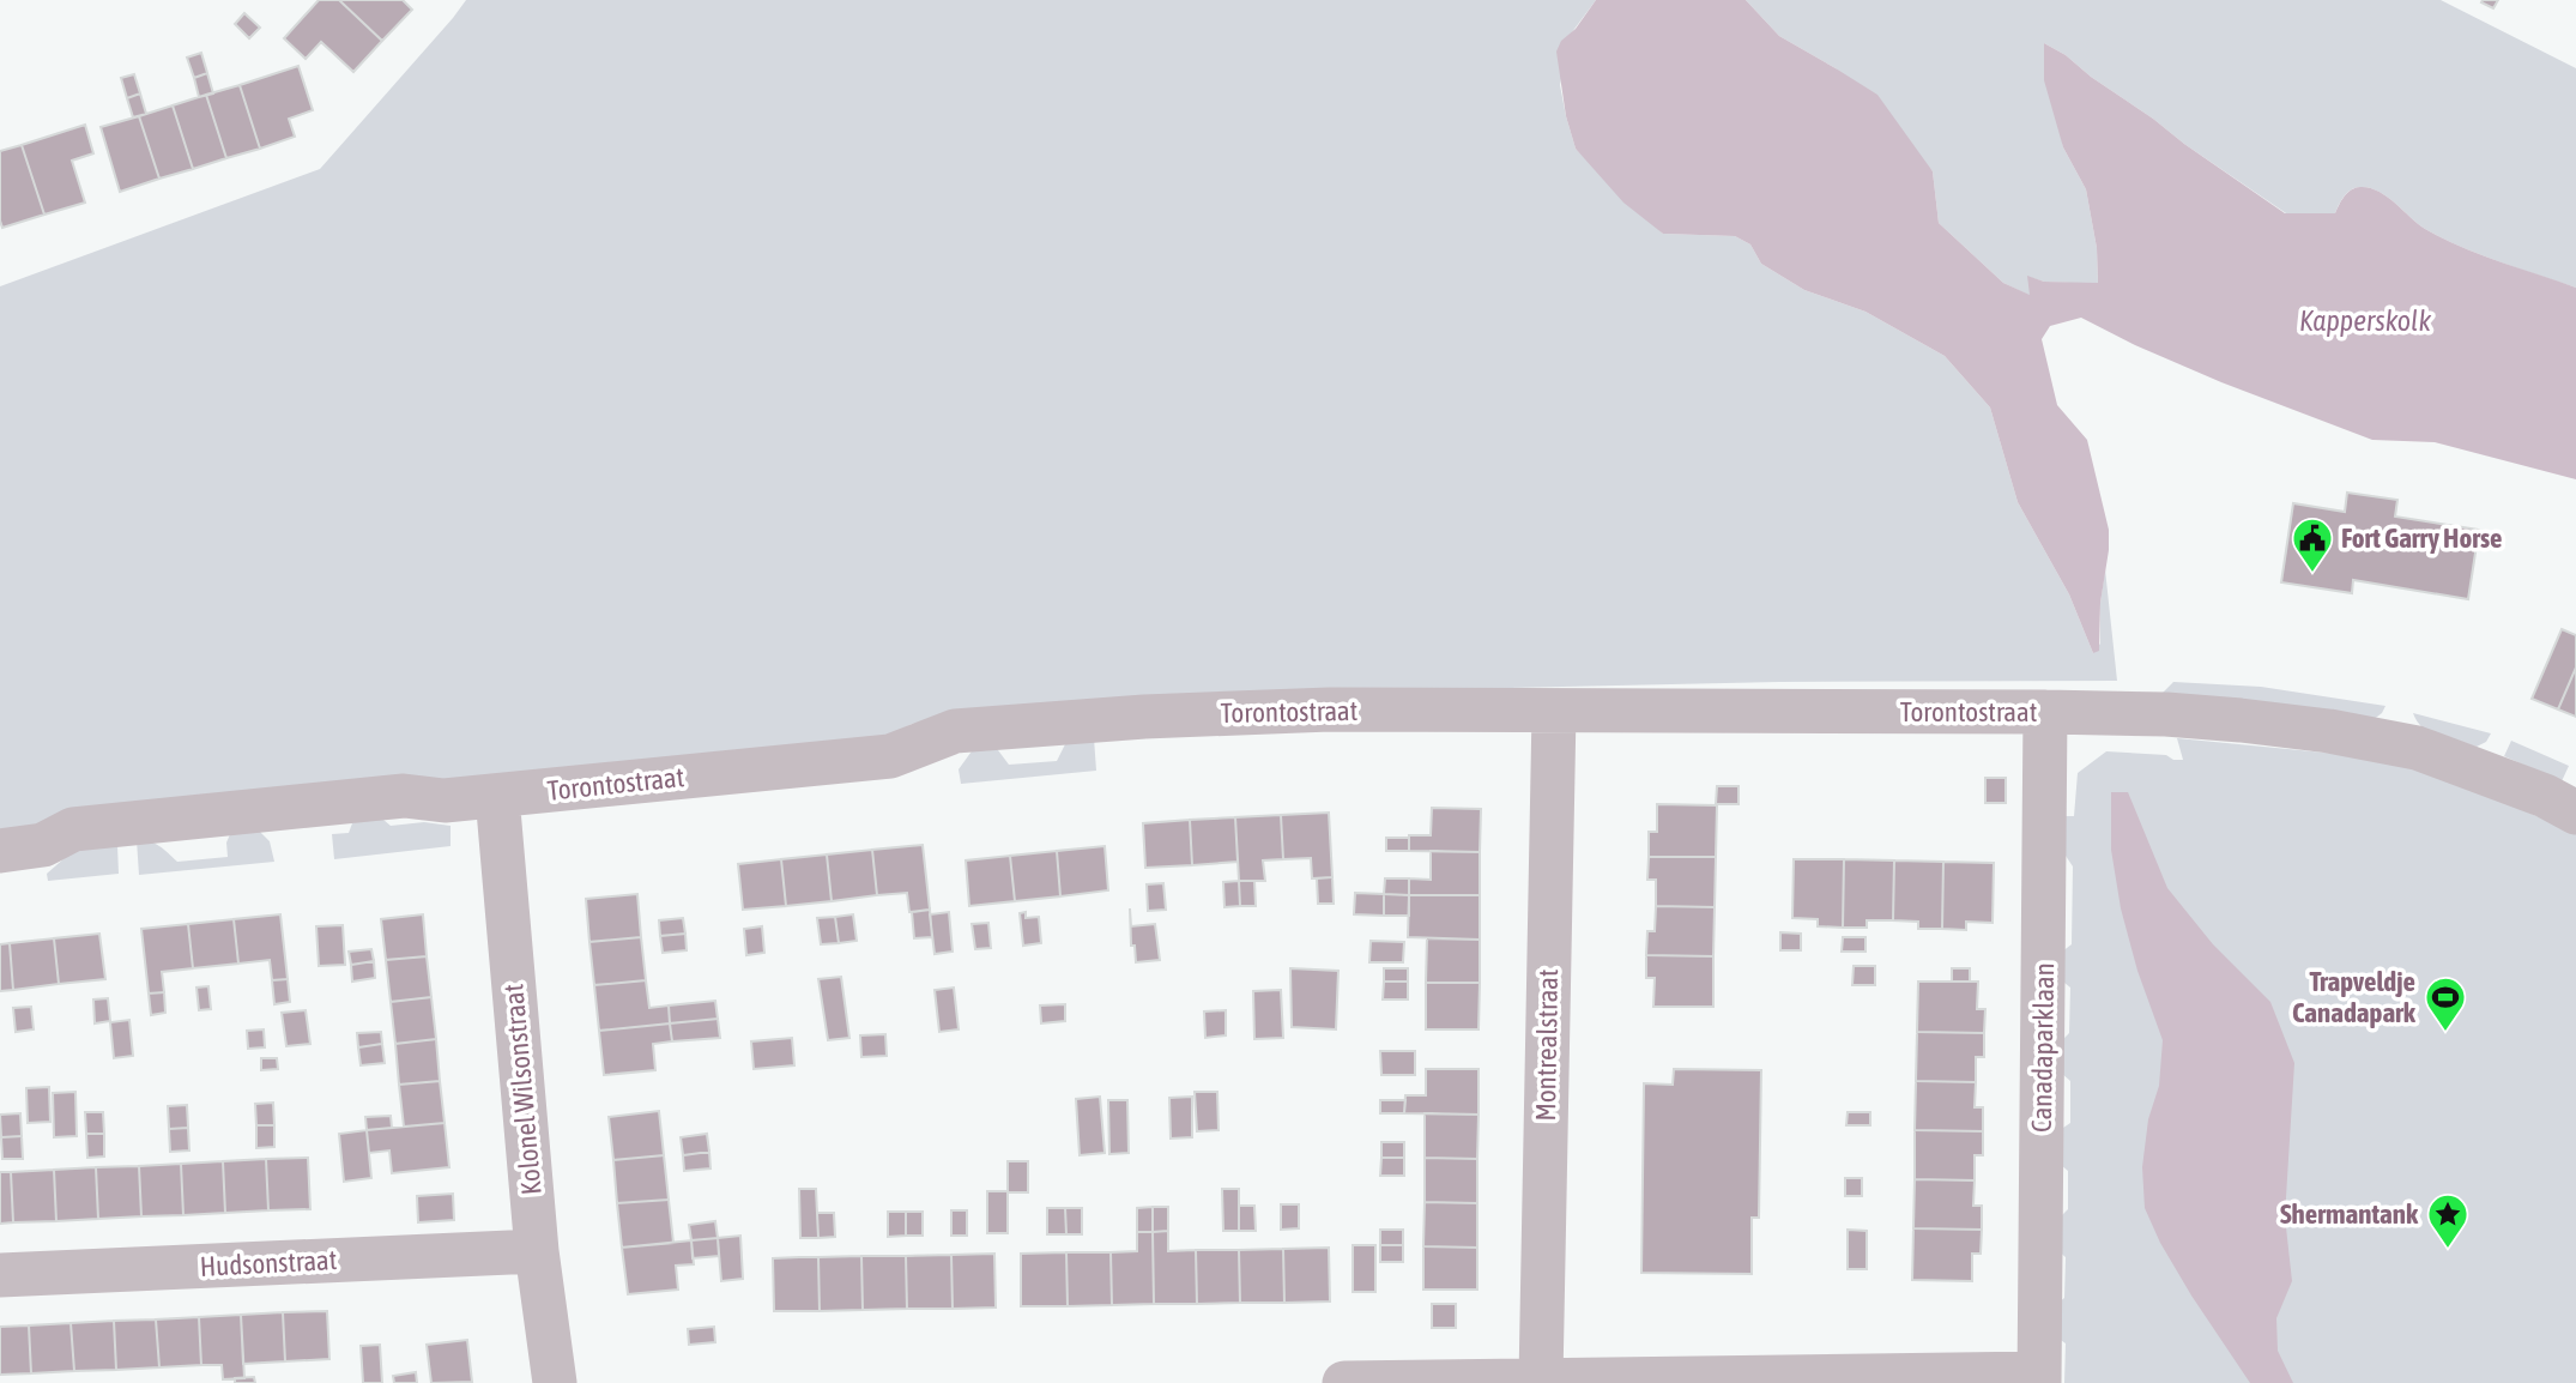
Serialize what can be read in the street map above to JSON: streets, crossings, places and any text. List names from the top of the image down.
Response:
{
  "streets": {
    "street": [
      "Torontostraat",
      "Montrealstraat",
      "Canadaparklaan",
      "Kolonel Wilsonstraat",
      "Hudsonstraat"
    ]
  },
  "crossings": [
    ["Torontostraat", "Montrealstraat"],
    ["Torontostraat", "Canadaparklaan"],
    ["Torontostraat", "Kolonel Wilsonstraat"],
    ["Kolonel Wilsonstraat", "Hudsonstraat"]
  ],
  "water": ["Kapperskolk"],
  "places": {
    "public building": ["Fort Garry Horse"],
    "sports": ["Trapveldje Canadapark"],
    "place": ["Shermantank"]
  }
}
